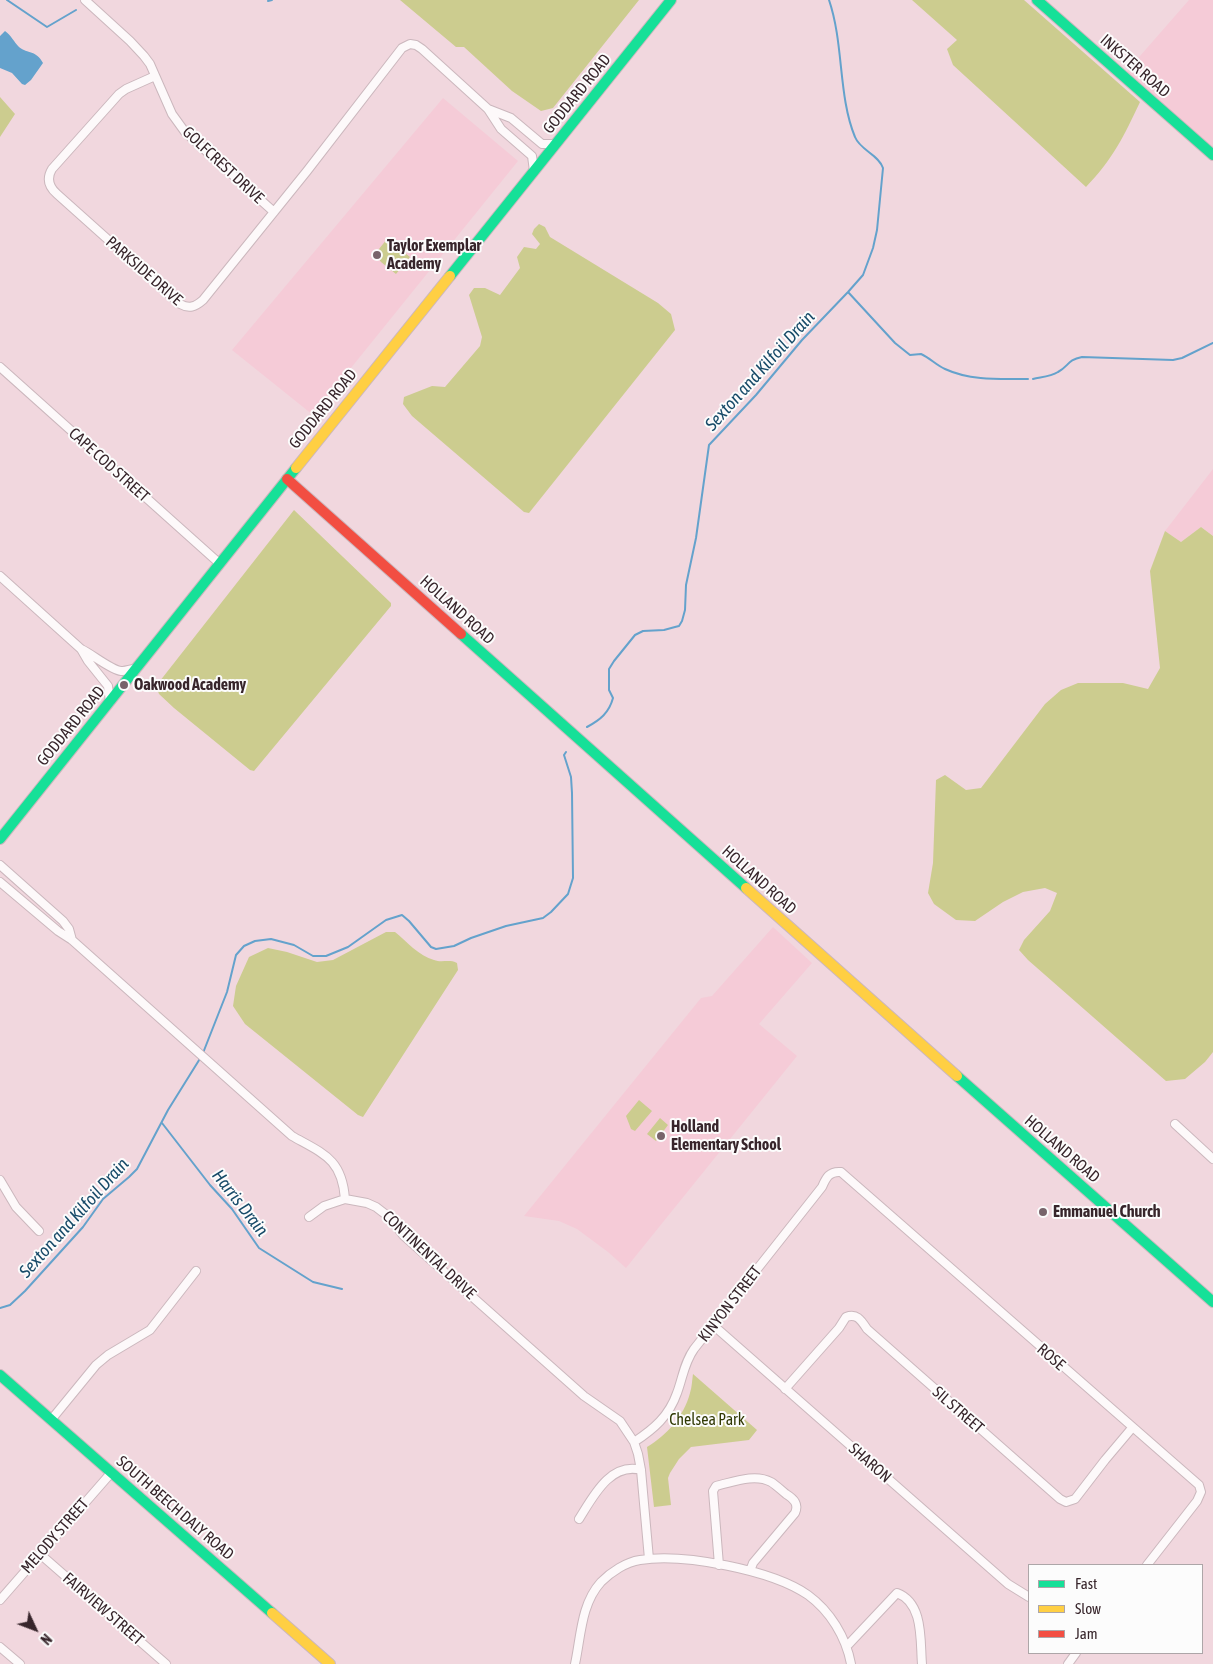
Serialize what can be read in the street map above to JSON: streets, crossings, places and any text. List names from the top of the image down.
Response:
{
  "streets": {
    "street": [
      "INKSTER ROAD",
      "GODDARD ROAD",
      "GOLFCREST DRIVE",
      "PARKSIDE DRIVE",
      "CAPE COD STREET",
      "HOLLAND ROAD",
      "CONTINENTAL DRIVE",
      "KINYON STREET",
      "ROSE",
      "SIL STREET",
      "SHARON",
      "SOUTH BEECH DALY ROAD",
      "MELODY STREET",
      "FAIRVIEW STREET"
    ]
  },
  "crossings": [
    ["GODDARD ROAD", "CAPE COD STREET"],
    ["GODDARD ROAD", "HOLLAND ROAD"],
    ["GOLFCREST DRIVE", "PARKSIDE DRIVE"],
    ["CONTINENTAL DRIVE", "KINYON STREET"],
    ["KINYON STREET", "ROSE"],
    ["KINYON STREET", "SHARON"],
    ["ROSE", "SIL STREET"],
    ["SIL STREET", "SHARON"],
    ["SOUTH BEECH DALY ROAD", "MELODY STREET"],
    ["MELODY STREET", "FAIRVIEW STREET"]
  ],
  "water": ["Sexton and Kilfoil Drain", "Harris Drain"],
  "parks": ["Chelsea Park"],
  "places": [
    "Taylor Exemplar Academy",
    "Oakwood Academy",
    "Holland Elementary School",
    "Emmanuel Church"
  ],
  "legend": ["Fast", "Slow", "Jam"],
  "north": "bottom right"
}
